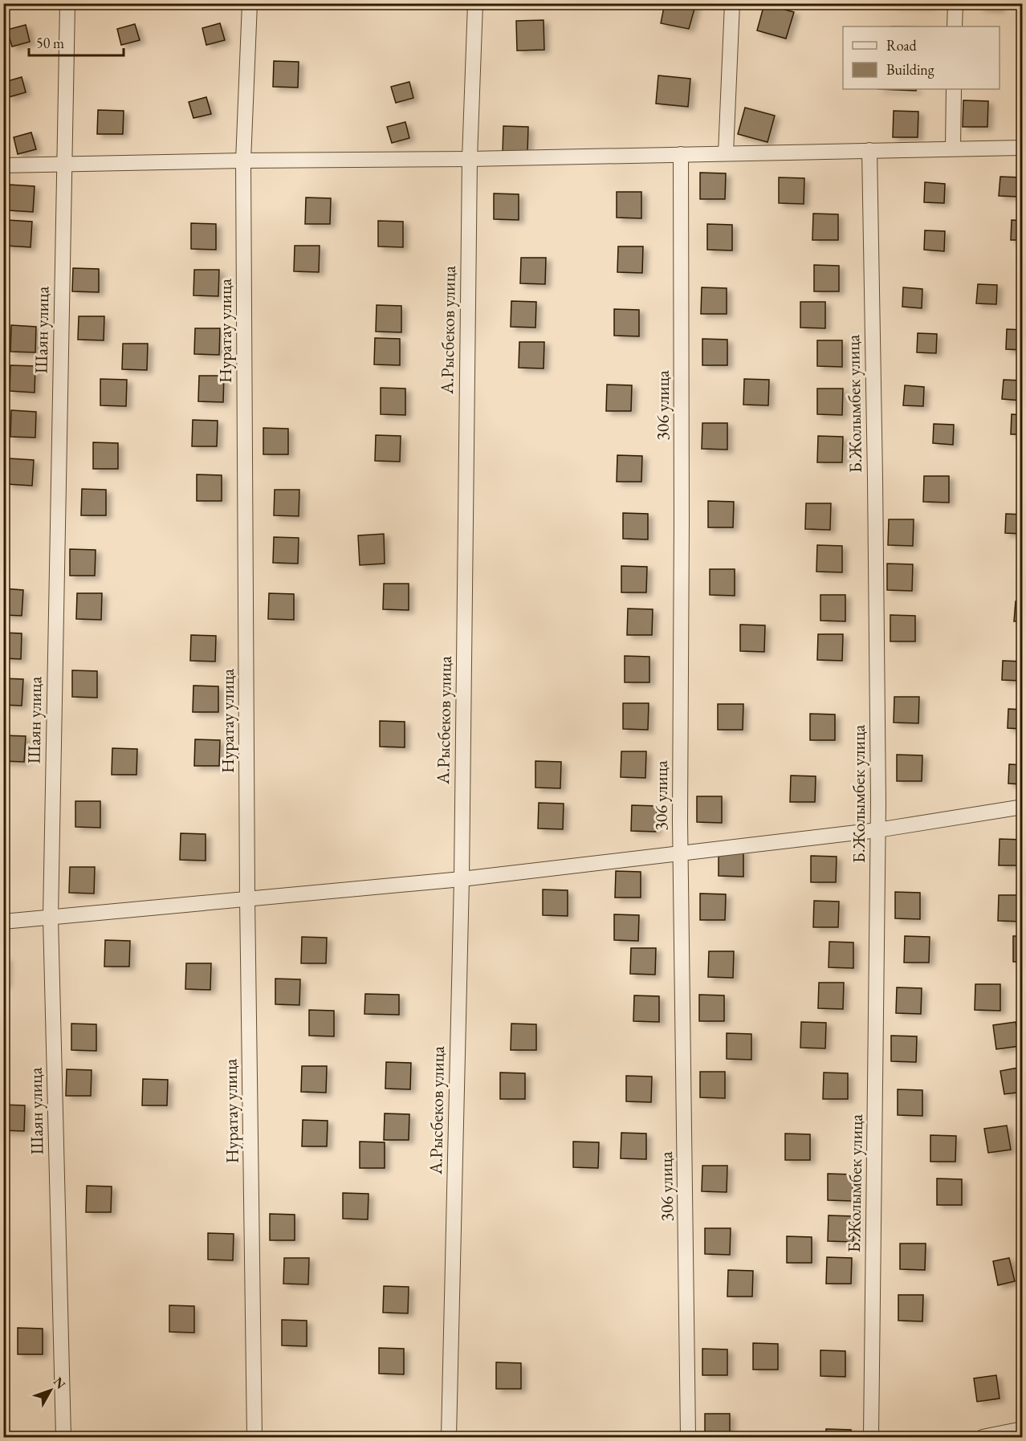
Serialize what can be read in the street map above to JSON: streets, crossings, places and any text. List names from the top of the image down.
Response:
{
  "streets": {
    "street": [
      "Шаян улица",
      "А.Рысбеков улица",
      "Нуратау улица",
      "Б.Жолымбек улица",
      "306 улица"
    ]
  },
  "legend": ["Road", "Building"],
  "scale_bar": "50 m",
  "north": "top right"
}
